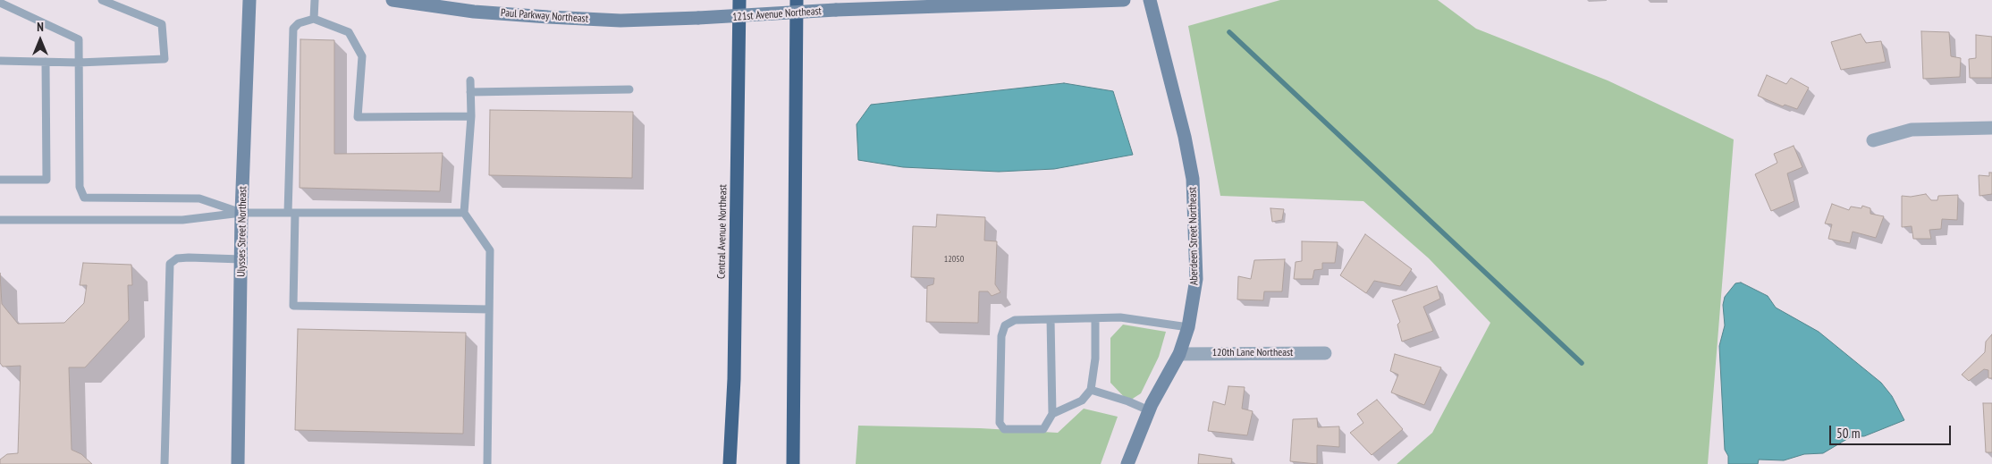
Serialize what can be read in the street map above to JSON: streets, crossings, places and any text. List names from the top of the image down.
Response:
{
  "streets": {
    "highway": ["Central Avenue Northeast"],
    "street": [
      "121st Avenue Northeast",
      "Paul Parkway Northeast",
      "Ulysses Street Northeast",
      "Aberdeen Street Northeast",
      "120th Lane Northeast"
    ]
  },
  "crossings": [
    ["121st Avenue Northeast", "Paul Parkway Northeast"],
    ["Aberdeen Street Northeast", "120th Lane Northeast"]
  ],
  "house_numbers": ["12050"],
  "scale_bar": "50 m",
  "north": "top"
}
